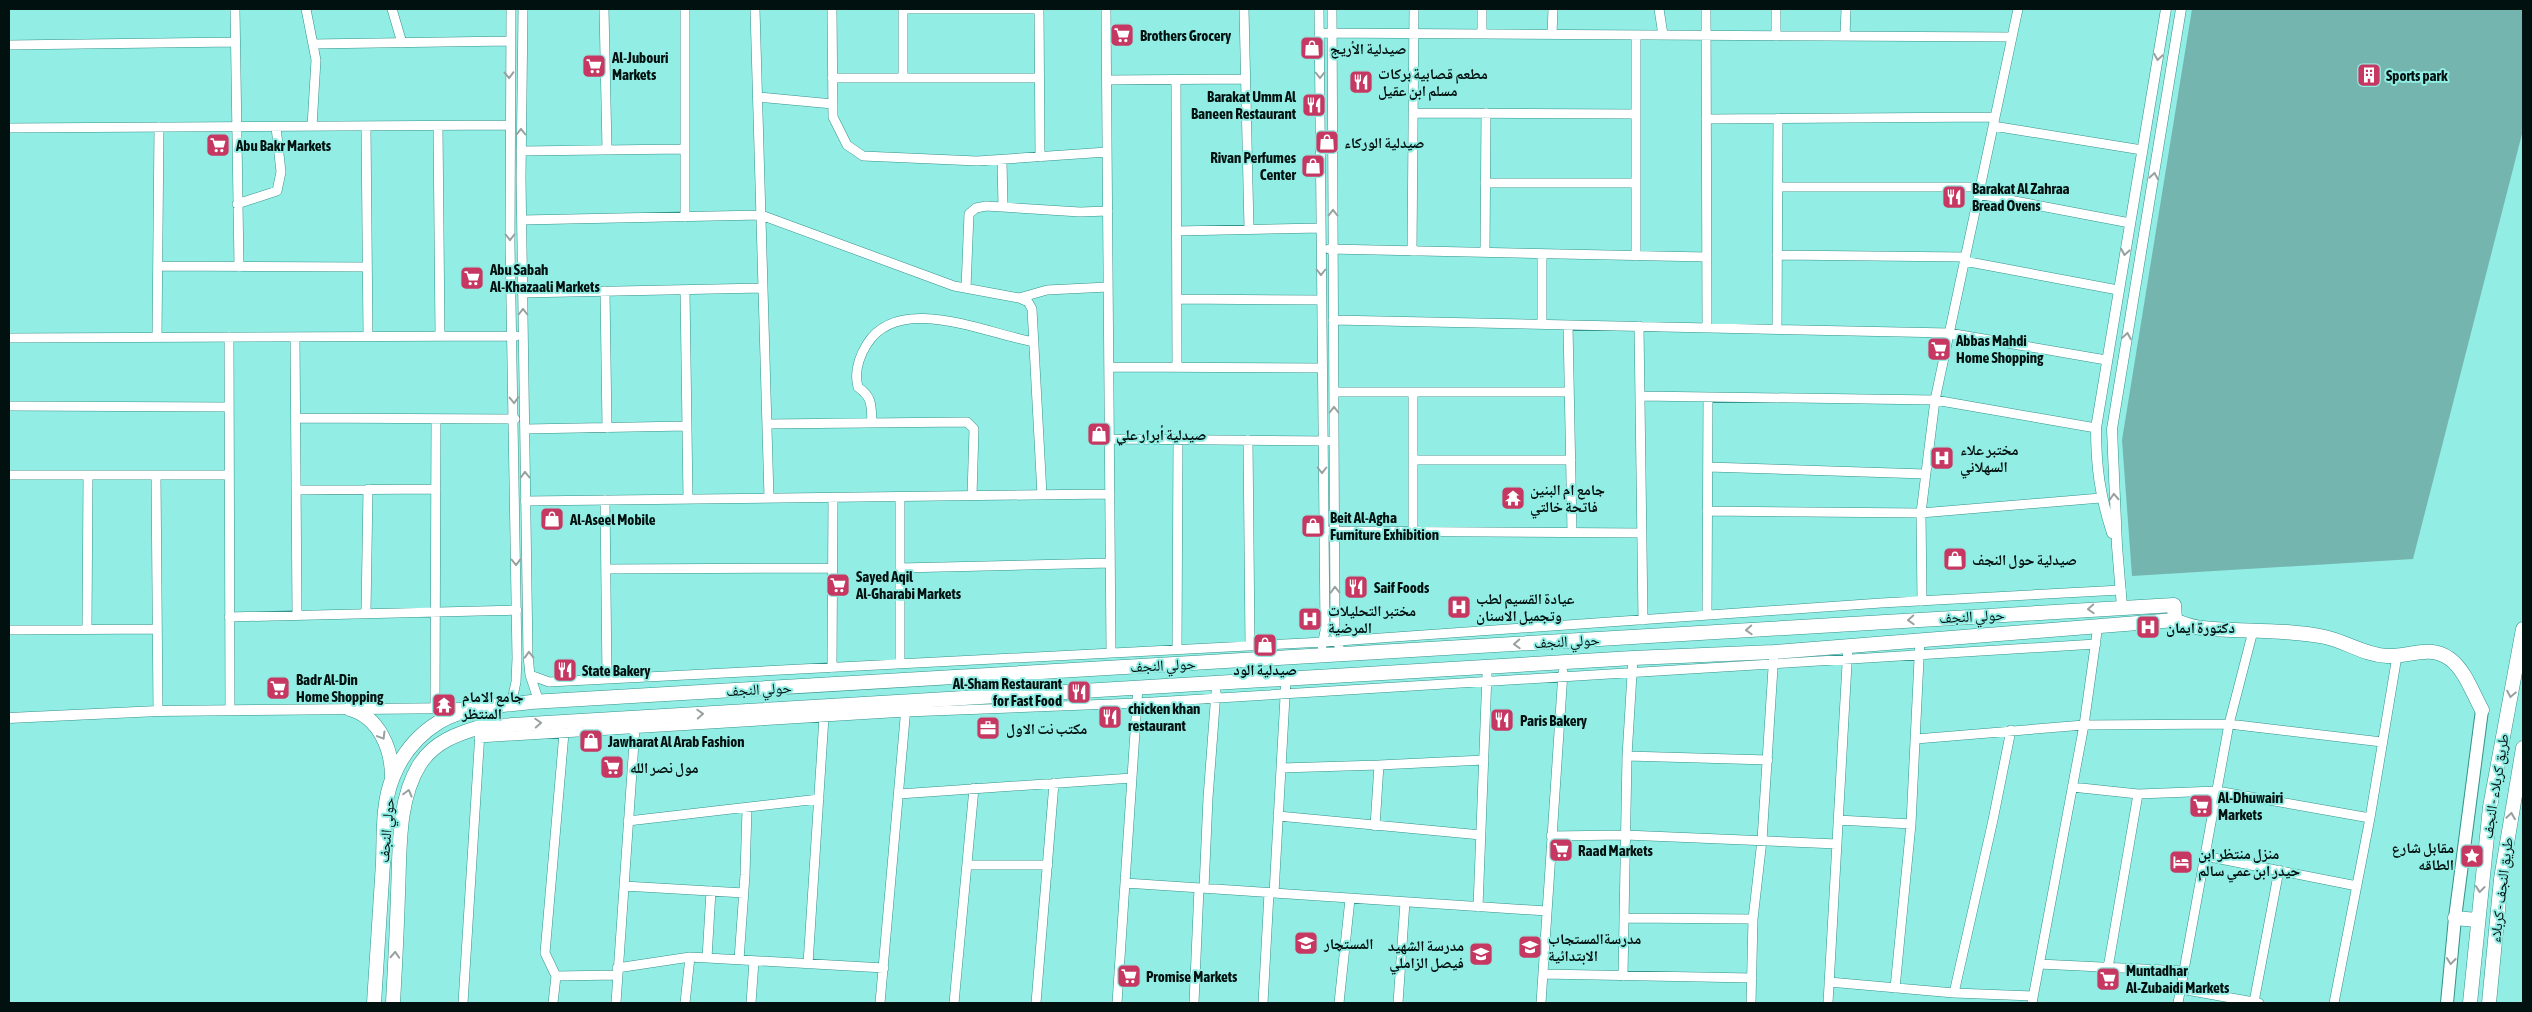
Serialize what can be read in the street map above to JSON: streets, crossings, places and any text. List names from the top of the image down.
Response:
{
  "streets": {
    "main road": ["حولي النجف", "طريق کربلاء - النجف", "طريق النجف - کربلاء"]
  },
  "places": {
    "supermarket": [
      "Brothers Grocery",
      "Al-Jubouri Markets",
      "Abu Bakr Markets",
      "Abu Sabah Al-Khazaali Markets",
      "Abbas Mahdi Home Shopping",
      "Sayed Aqil Al-Gharabi Markets",
      "Badr Al-Din Home Shopping",
      "مول نصر الله",
      "Al-Dhuwairi Markets",
      "Raad Markets",
      "Promise Markets",
      "Muntadhar Al-Zubaidi Markets"
    ],
    "shop": [
      "صيدلية الأريج",
      "صيدلية الوركاء",
      "Rivan Perfumes Center",
      "صيدلية أبرار علي",
      "Al-Aseel Mobile",
      "Beit Al-Agha Furniture Exhibition",
      "صيدلية حول النجف",
      "صيدلية الود",
      "Jawharat Al Arab Fashion"
    ],
    "building": ["Sports park"],
    "restaurant": [
      "مطعم قصابية بركات مسلم ابن عقيل",
      "Barakat Umm Al Baneen Restaurant",
      "Barakat Al Zahraa Bread Ovens",
      "Saif Foods",
      "State Bakery",
      "Al-Sham Restaurant for Fast Food",
      "chicken khan restaurant",
      "Paris Bakery"
    ],
    "hospital": [
      "مختبر علاء السهلاني",
      "عيادة القسيم لطب وتجميل الاسنان",
      "مختبر التحليلات المرضية",
      "دكتورة ايمان"
    ],
    "temple": ["جامع ام البنين فاتحة خالتي", "جامع الامام المنتظر"],
    "office": ["مكتب نت الاول"],
    "place": ["مقابل شارع الطاقه"],
    "hotel": ["منزل منتظر ابن حيدر ابن عمي سالم"],
    "school or university": ["المستچار", "مدرسةالمستجاب الابتدائية", "مدرسة الشهيد فيصل الزاملي"]
  }
}
